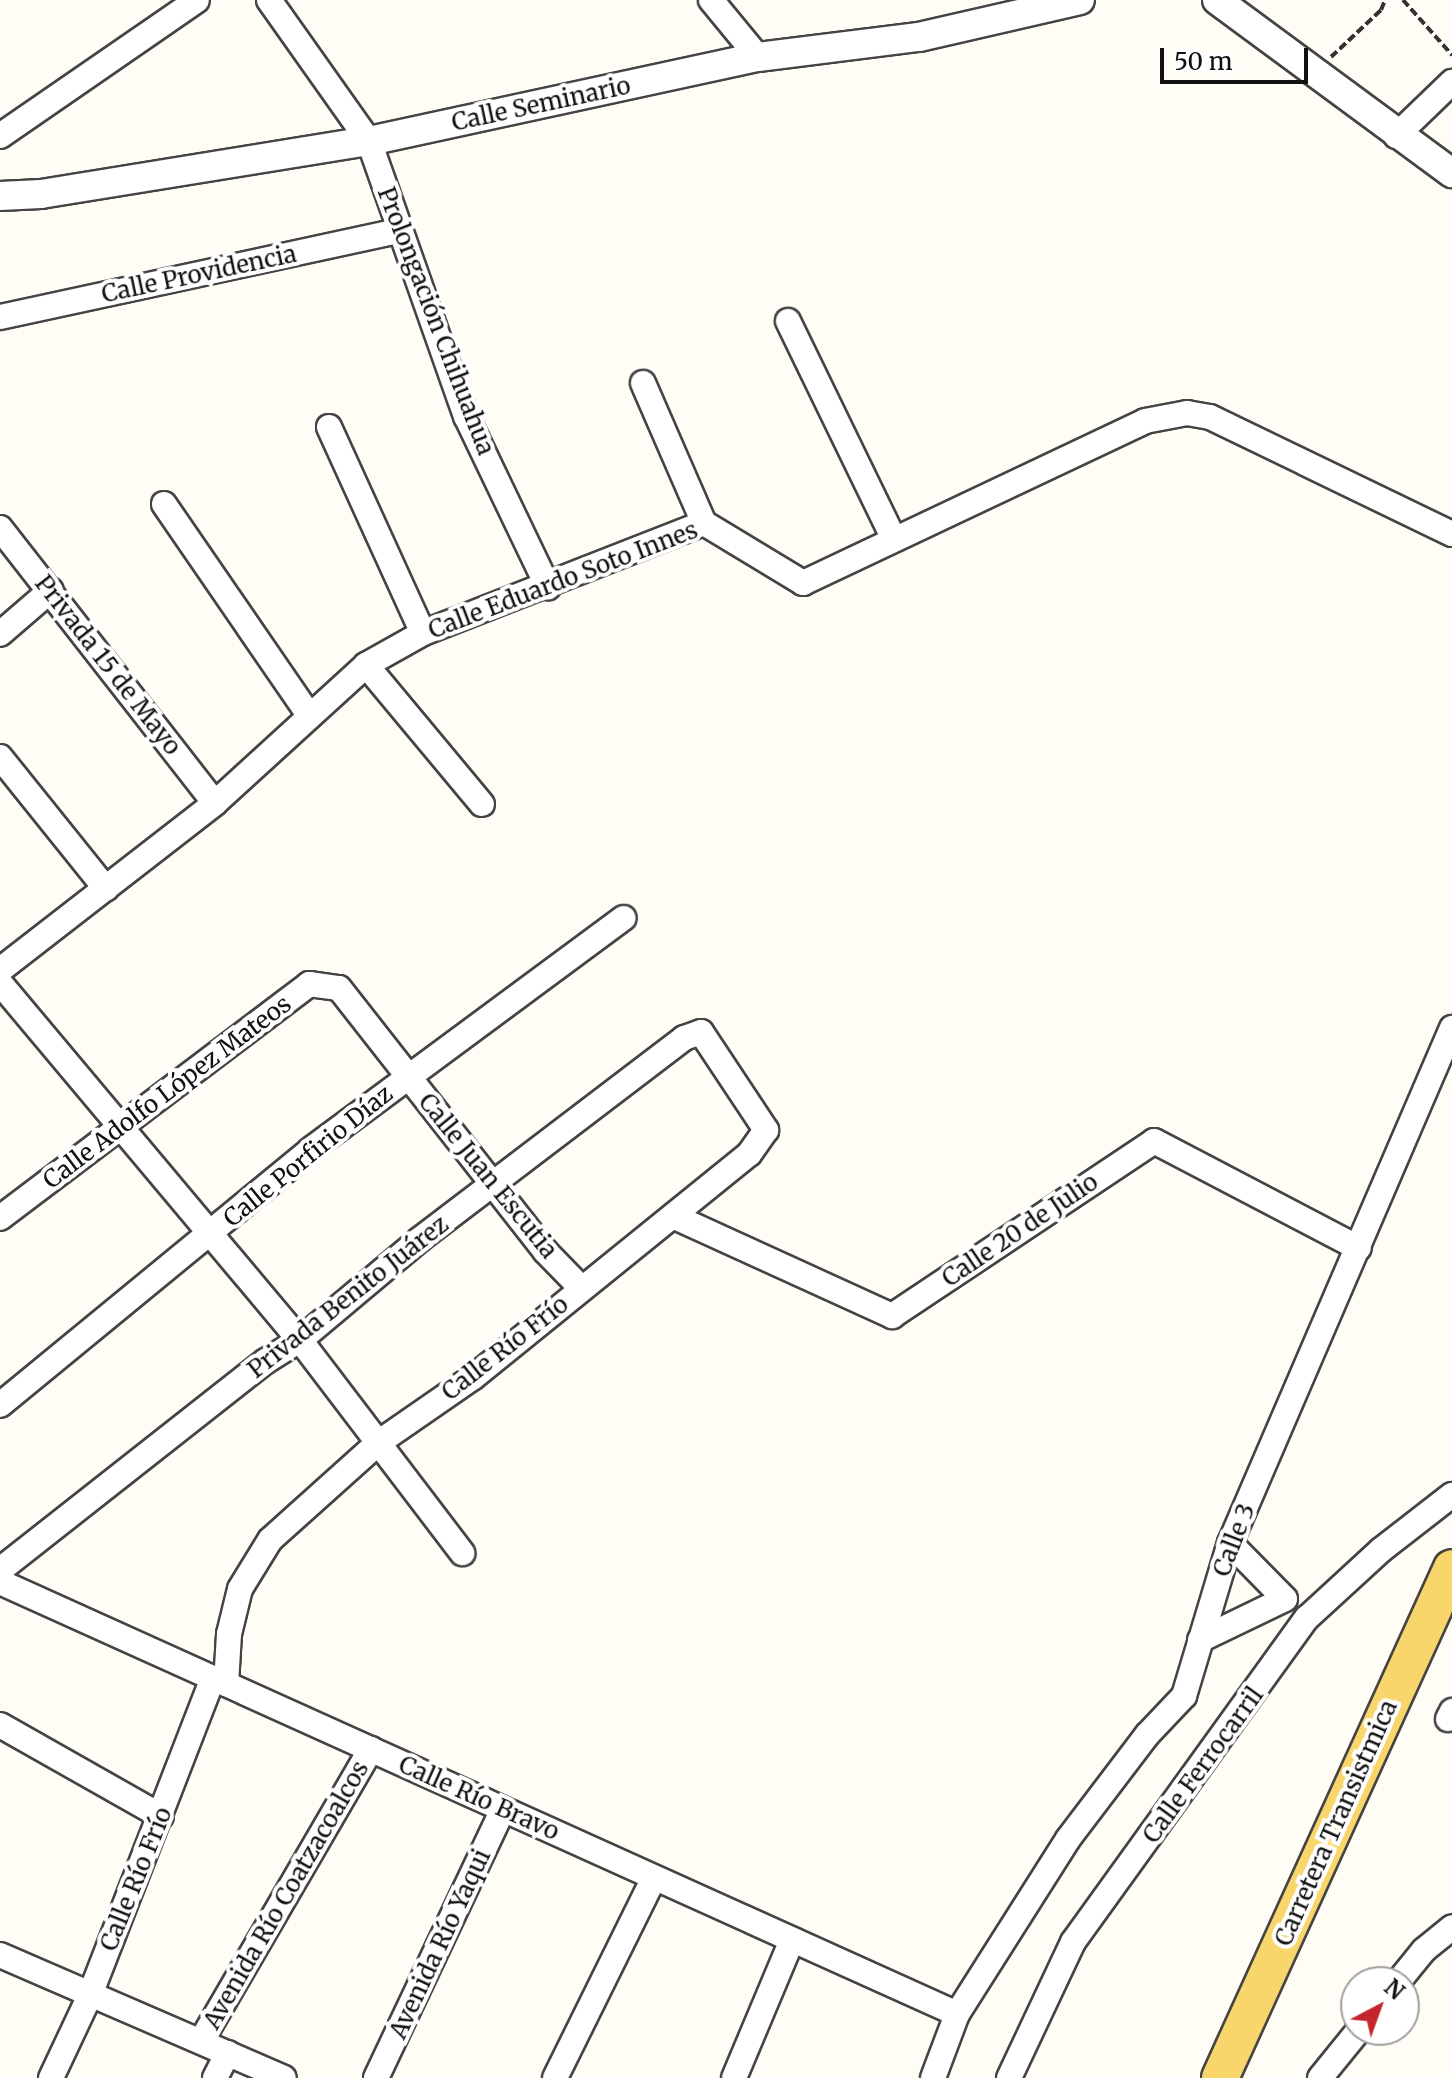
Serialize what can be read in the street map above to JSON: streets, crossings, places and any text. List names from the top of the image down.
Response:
{
  "streets": {
    "main road": ["Carretera Transistmica"],
    "street": [
      "Calle Seminario",
      "Calle Providencia",
      "Prolongación Chihuahua",
      "Calle Eduardo Soto Innes",
      "Privada 15 de Mayo",
      "Calle Adolfo López Mateos",
      "Calle Porfirio Díaz",
      "Calle Juan Escutia",
      "Calle 20 de Julio",
      "Privada Benito Juárez",
      "Calle Río Frío",
      "Calle 3",
      "Calle Ferrocarril",
      "Calle Río Bravo",
      "Avenida Río Coatzacoalcos",
      "Avenida Río Yaqui"
    ]
  },
  "crossings": [
    ["Calle Seminario", "Prolongación Chihuahua"],
    ["Calle Providencia", "Prolongación Chihuahua"],
    ["Prolongación Chihuahua", "Calle Eduardo Soto Innes"],
    ["Calle Eduardo Soto Innes", "Privada 15 de Mayo"],
    ["Calle Adolfo López Mateos", "Calle Juan Escutia"],
    ["Calle Porfirio Díaz", "Calle Juan Escutia"],
    ["Calle Juan Escutia", "Privada Benito Juárez"],
    ["Calle Juan Escutia", "Calle Río Frío"],
    ["Calle 20 de Julio", "Calle Río Frío"],
    ["Calle 20 de Julio", "Calle 3"],
    ["Privada Benito Juárez", "Calle Río Frío"],
    ["Calle Río Frío", "Calle Río Bravo"],
    ["Calle 3", "Calle Río Bravo"],
    ["Calle Río Bravo", "Avenida Río Coatzacoalcos"],
    ["Calle Río Bravo", "Avenida Río Yaqui"]
  ],
  "scale_bar": "50 m",
  "north": "top right"
}
